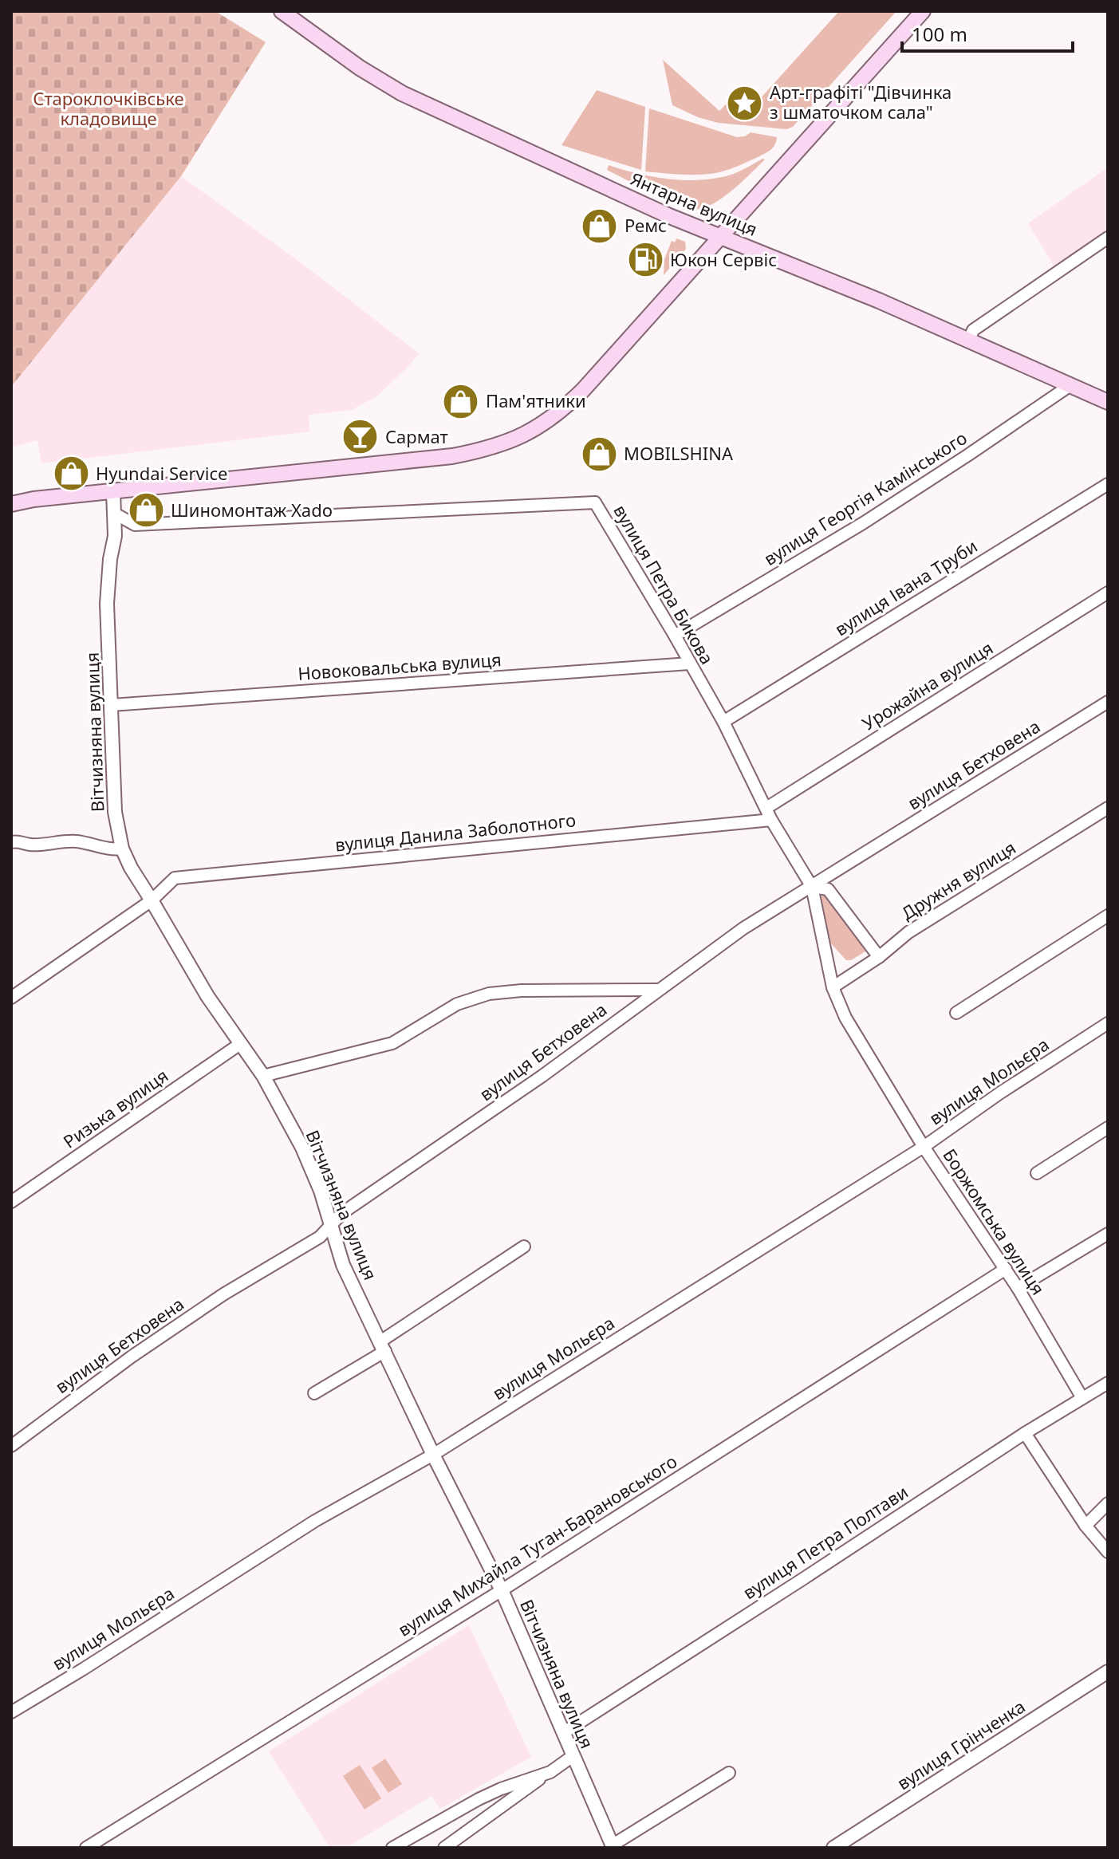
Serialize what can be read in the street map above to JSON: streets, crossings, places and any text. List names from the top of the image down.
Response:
{
  "streets": {
    "main road": ["Янтарна вулиця"],
    "street": [
      "вулиця Георгія Камінського",
      "вулиця Петра Бикова",
      "вулиця Івана Труби",
      "Новоковальська вулиця",
      "Урожайна вулиця",
      "Вітчизняна вулиця",
      "вулиця Бетховена",
      "вулиця Данила Заболотного",
      "Дружня вулиця",
      "вулиця Мольєра",
      "Ризька вулиця",
      "Боржомська вулиця",
      "вулиця Петра Полтави",
      "вулиця Михайла Туган-Барановського",
      "вулиця Грінченка"
    ]
  },
  "crossings": [
    ["Янтарна вулиця", "вулиця Георгія Камінського"],
    ["вулиця Георгія Камінського", "вулиця Петра Бикова"],
    ["вулиця Петра Бикова", "вулиця Івана Труби"],
    ["вулиця Петра Бикова", "Новоковальська вулиця"],
    ["вулиця Петра Бикова", "Урожайна вулиця"],
    ["вулиця Петра Бикова", "Вітчизняна вулиця"],
    ["вулиця Петра Бикова", "вулиця Бетховена"],
    ["вулиця Петра Бикова", "вулиця Данила Заболотного"],
    ["вулиця Петра Бикова", "Дружня вулиця"],
    ["вулиця Петра Бикова", "Боржомська вулиця"],
    ["Новоковальська вулиця", "Вітчизняна вулиця"],
    ["Вітчизняна вулиця", "вулиця Бетховена"],
    ["Вітчизняна вулиця", "вулиця Данила Заболотного"],
    ["Вітчизняна вулиця", "вулиця Мольєра"],
    ["Вітчизняна вулиця", "Ризька вулиця"],
    ["Вітчизняна вулиця", "вулиця Петра Полтави"],
    ["Вітчизняна вулиця", "вулиця Михайла Туган-Барановського"],
    ["вулиця Бетховена", "Боржомська вулиця"],
    ["Дружня вулиця", "Боржомська вулиця"],
    ["вулиця Мольєра", "Боржомська вулиця"],
    ["Боржомська вулиця", "вулиця Петра Полтави"],
    ["Боржомська вулиця", "вулиця Михайла Туган-Барановського"]
  ],
  "parks": ["Староклочківське кладовище"],
  "places": {
    "place": ["Арт-графіті \"Дівчинка з шматочком сала\""],
    "shop": [
      "Ремс",
      "Пам'ятники",
      "MOBILSHINA",
      "Hyundai Service",
      "Шиномонтаж Xado"
    ],
    "fuel station": ["Юкон Сервіс"],
    "bar": ["Сармат"]
  },
  "scale_bar": "100 m"
}
